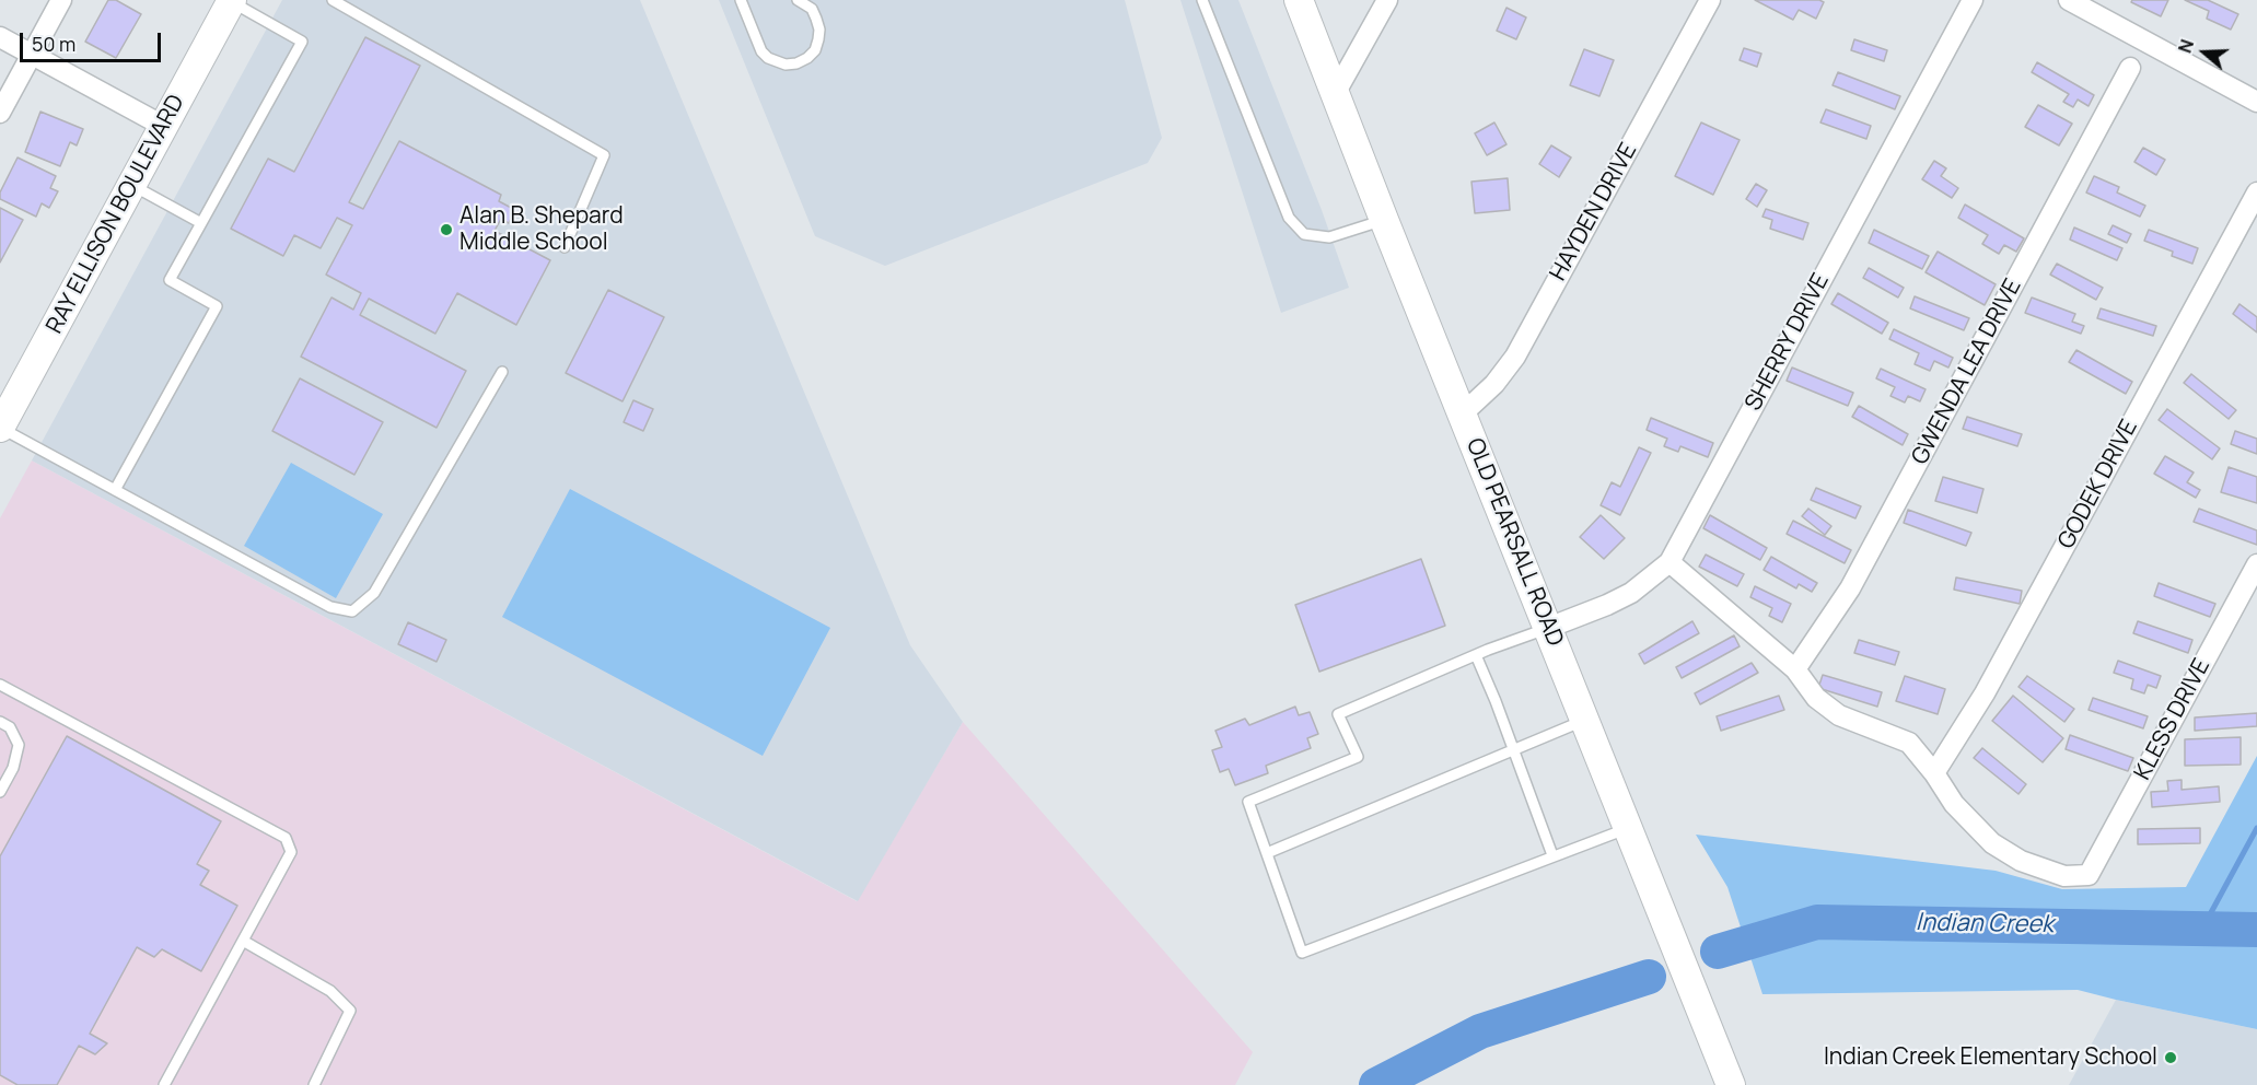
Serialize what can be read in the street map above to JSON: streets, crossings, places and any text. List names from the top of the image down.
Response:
{
  "streets": {
    "main road": ["RAY ELLISON BOULEVARD", "OLD PEARSALL ROAD"],
    "street": [
      "HAYDEN DRIVE",
      "SHERRY DRIVE",
      "GWENDA LEA DRIVE",
      "GODEK DRIVE",
      "KLESS DRIVE"
    ]
  },
  "crossings": [
    ["HAYDEN DRIVE", "OLD PEARSALL ROAD"],
    ["SHERRY DRIVE", "OLD PEARSALL ROAD"],
    ["GODEK DRIVE", "KLESS DRIVE"]
  ],
  "water": ["Indian Creek"],
  "places": ["Alan B. Shepard Middle School", "Indian Creek Elementary School"],
  "scale_bar": "50 m",
  "north": "left"
}
